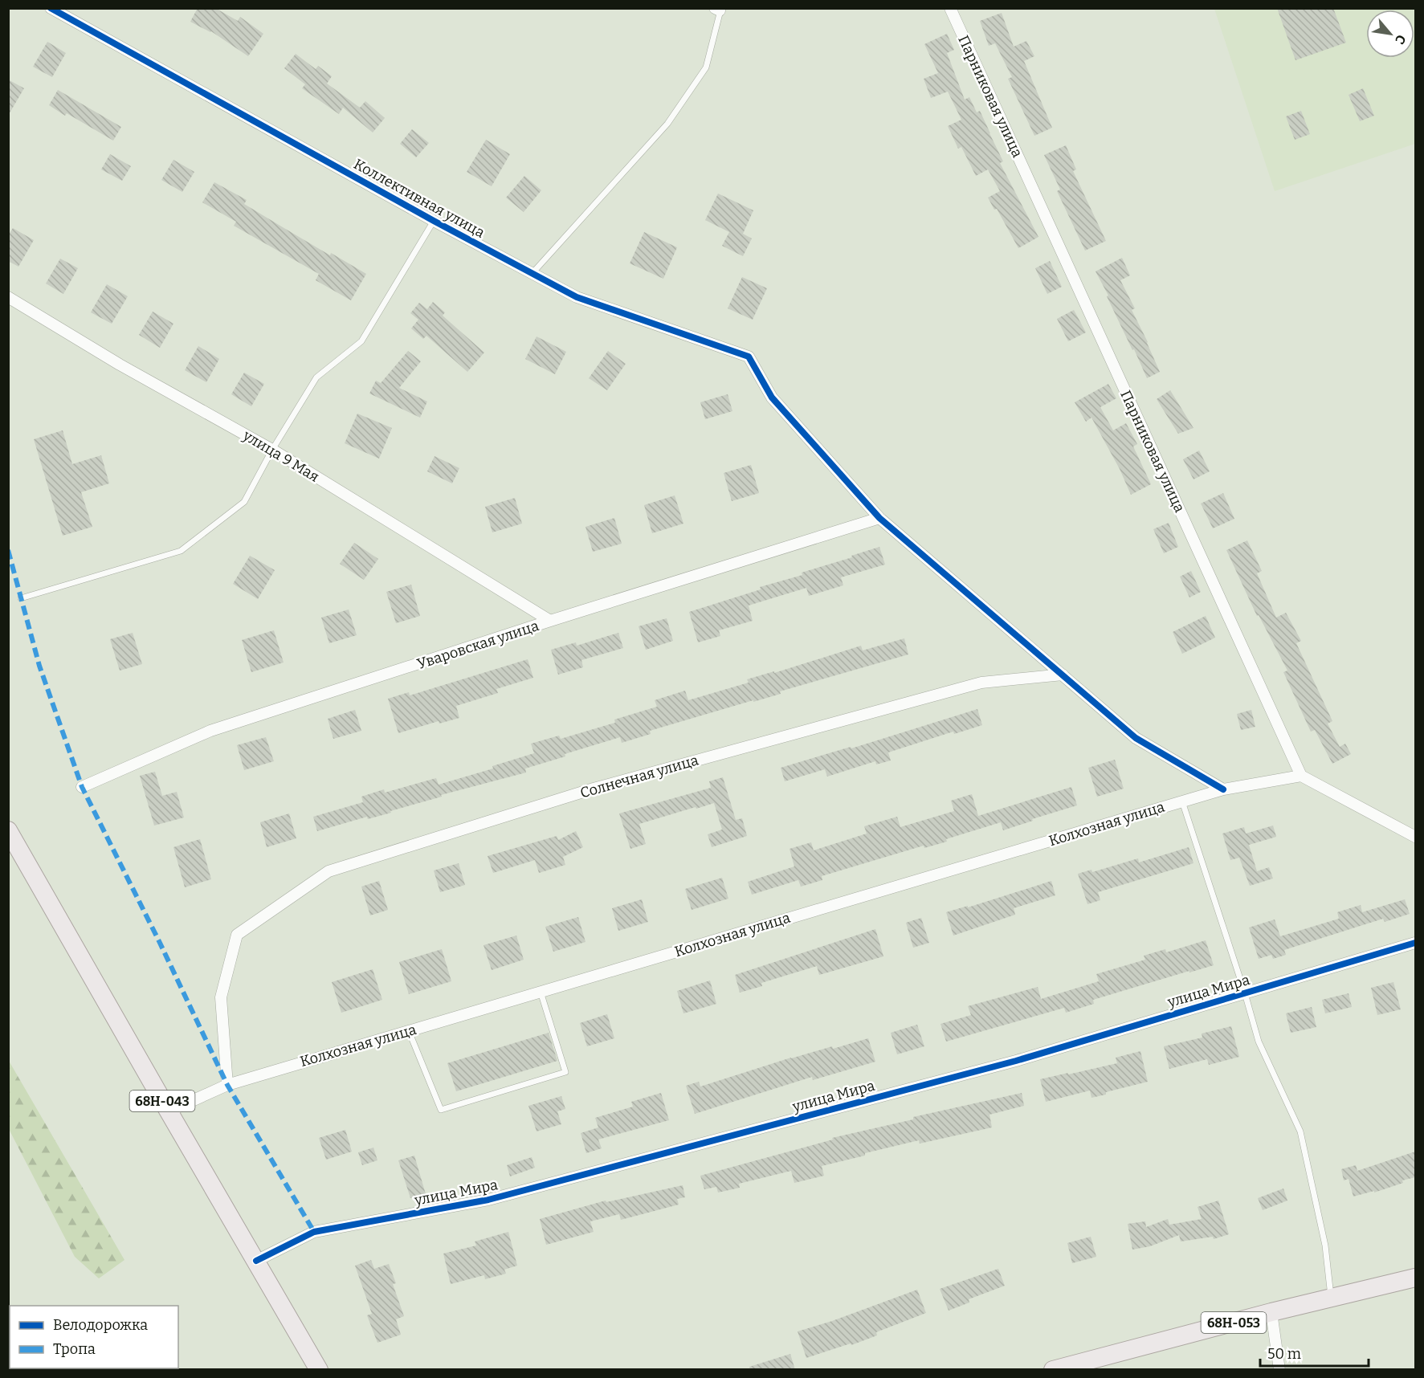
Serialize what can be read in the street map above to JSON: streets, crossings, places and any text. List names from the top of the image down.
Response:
{
  "streets": {
    "main road": ["68Н-043", "68Н-053"],
    "street": [
      "Парниковая улица",
      "Коллективная улица",
      "улица 9 Мая",
      "Уваровская улица",
      "Солнечная улица",
      "Колхозная улица",
      "улица Мира"
    ]
  },
  "crossings": [
    ["Парниковая улица", "Колхозная улица"],
    ["Коллективная улица", "Уваровская улица"],
    ["Коллективная улица", "Солнечная улица"],
    ["Коллективная улица", "Колхозная улица"],
    ["улица 9 Мая", "Уваровская улица"],
    ["Солнечная улица", "Колхозная улица"],
    ["Колхозная улица", "68Н-043"],
    ["улица Мира", "68Н-043"]
  ],
  "legend": ["Велодорожка", "Тропа"],
  "scale_bar": "50 m",
  "north": "bottom right"
}
